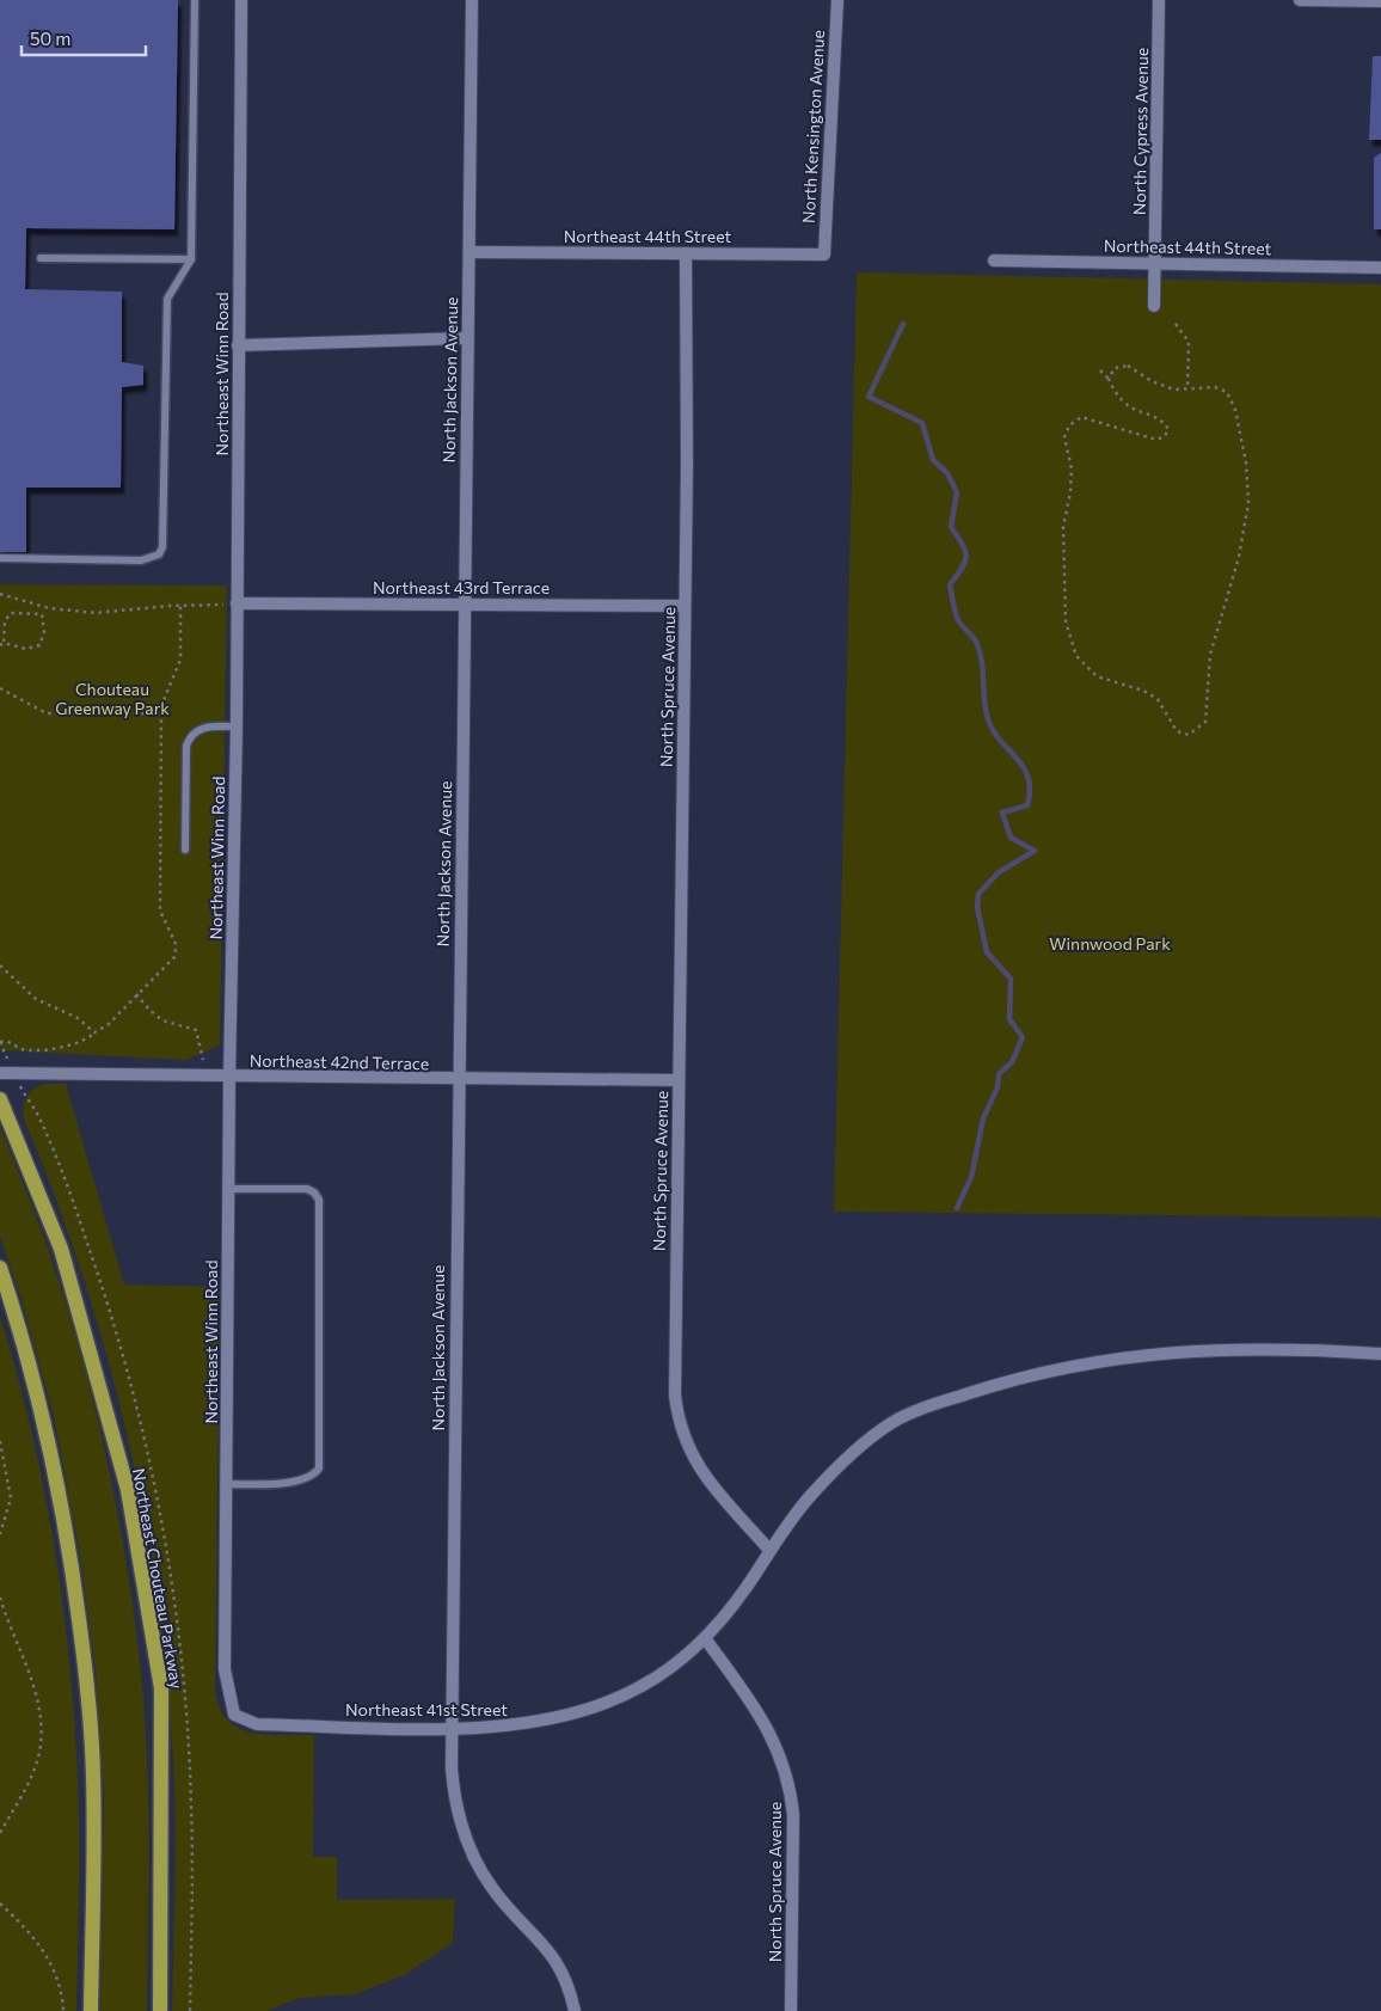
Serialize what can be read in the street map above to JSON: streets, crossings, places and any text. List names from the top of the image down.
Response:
{
  "streets": {
    "main road": ["Northeast Chouteau Parkway"],
    "street": [
      "North Kensington Avenue",
      "North Cypress Avenue",
      "Northeast 44th Street",
      "Northeast Winn Road",
      "North Jackson Avenue",
      "Northeast 43rd Terrace",
      "North Spruce Avenue",
      "Northeast 42nd Terrace",
      "Northeast 41st Street"
    ]
  },
  "crossings": [
    ["North Kensington Avenue", "Northeast 44th Street"],
    ["North Cypress Avenue", "Northeast 44th Street"],
    ["Northeast 44th Street", "North Jackson Avenue"],
    ["Northeast 44th Street", "North Spruce Avenue"],
    ["Northeast Winn Road", "Northeast 43rd Terrace"],
    ["Northeast Winn Road", "Northeast 42nd Terrace"],
    ["Northeast Winn Road", "Northeast 41st Street"],
    ["North Jackson Avenue", "Northeast 43rd Terrace"],
    ["North Jackson Avenue", "Northeast 42nd Terrace"],
    ["North Jackson Avenue", "Northeast 41st Street"],
    ["Northeast 43rd Terrace", "North Spruce Avenue"],
    ["North Spruce Avenue", "Northeast 42nd Terrace"],
    ["North Spruce Avenue", "Northeast 41st Street"]
  ],
  "parks": ["Chouteau Greenway Park", "Winnwood Park"],
  "scale_bar": "50 m"
}
